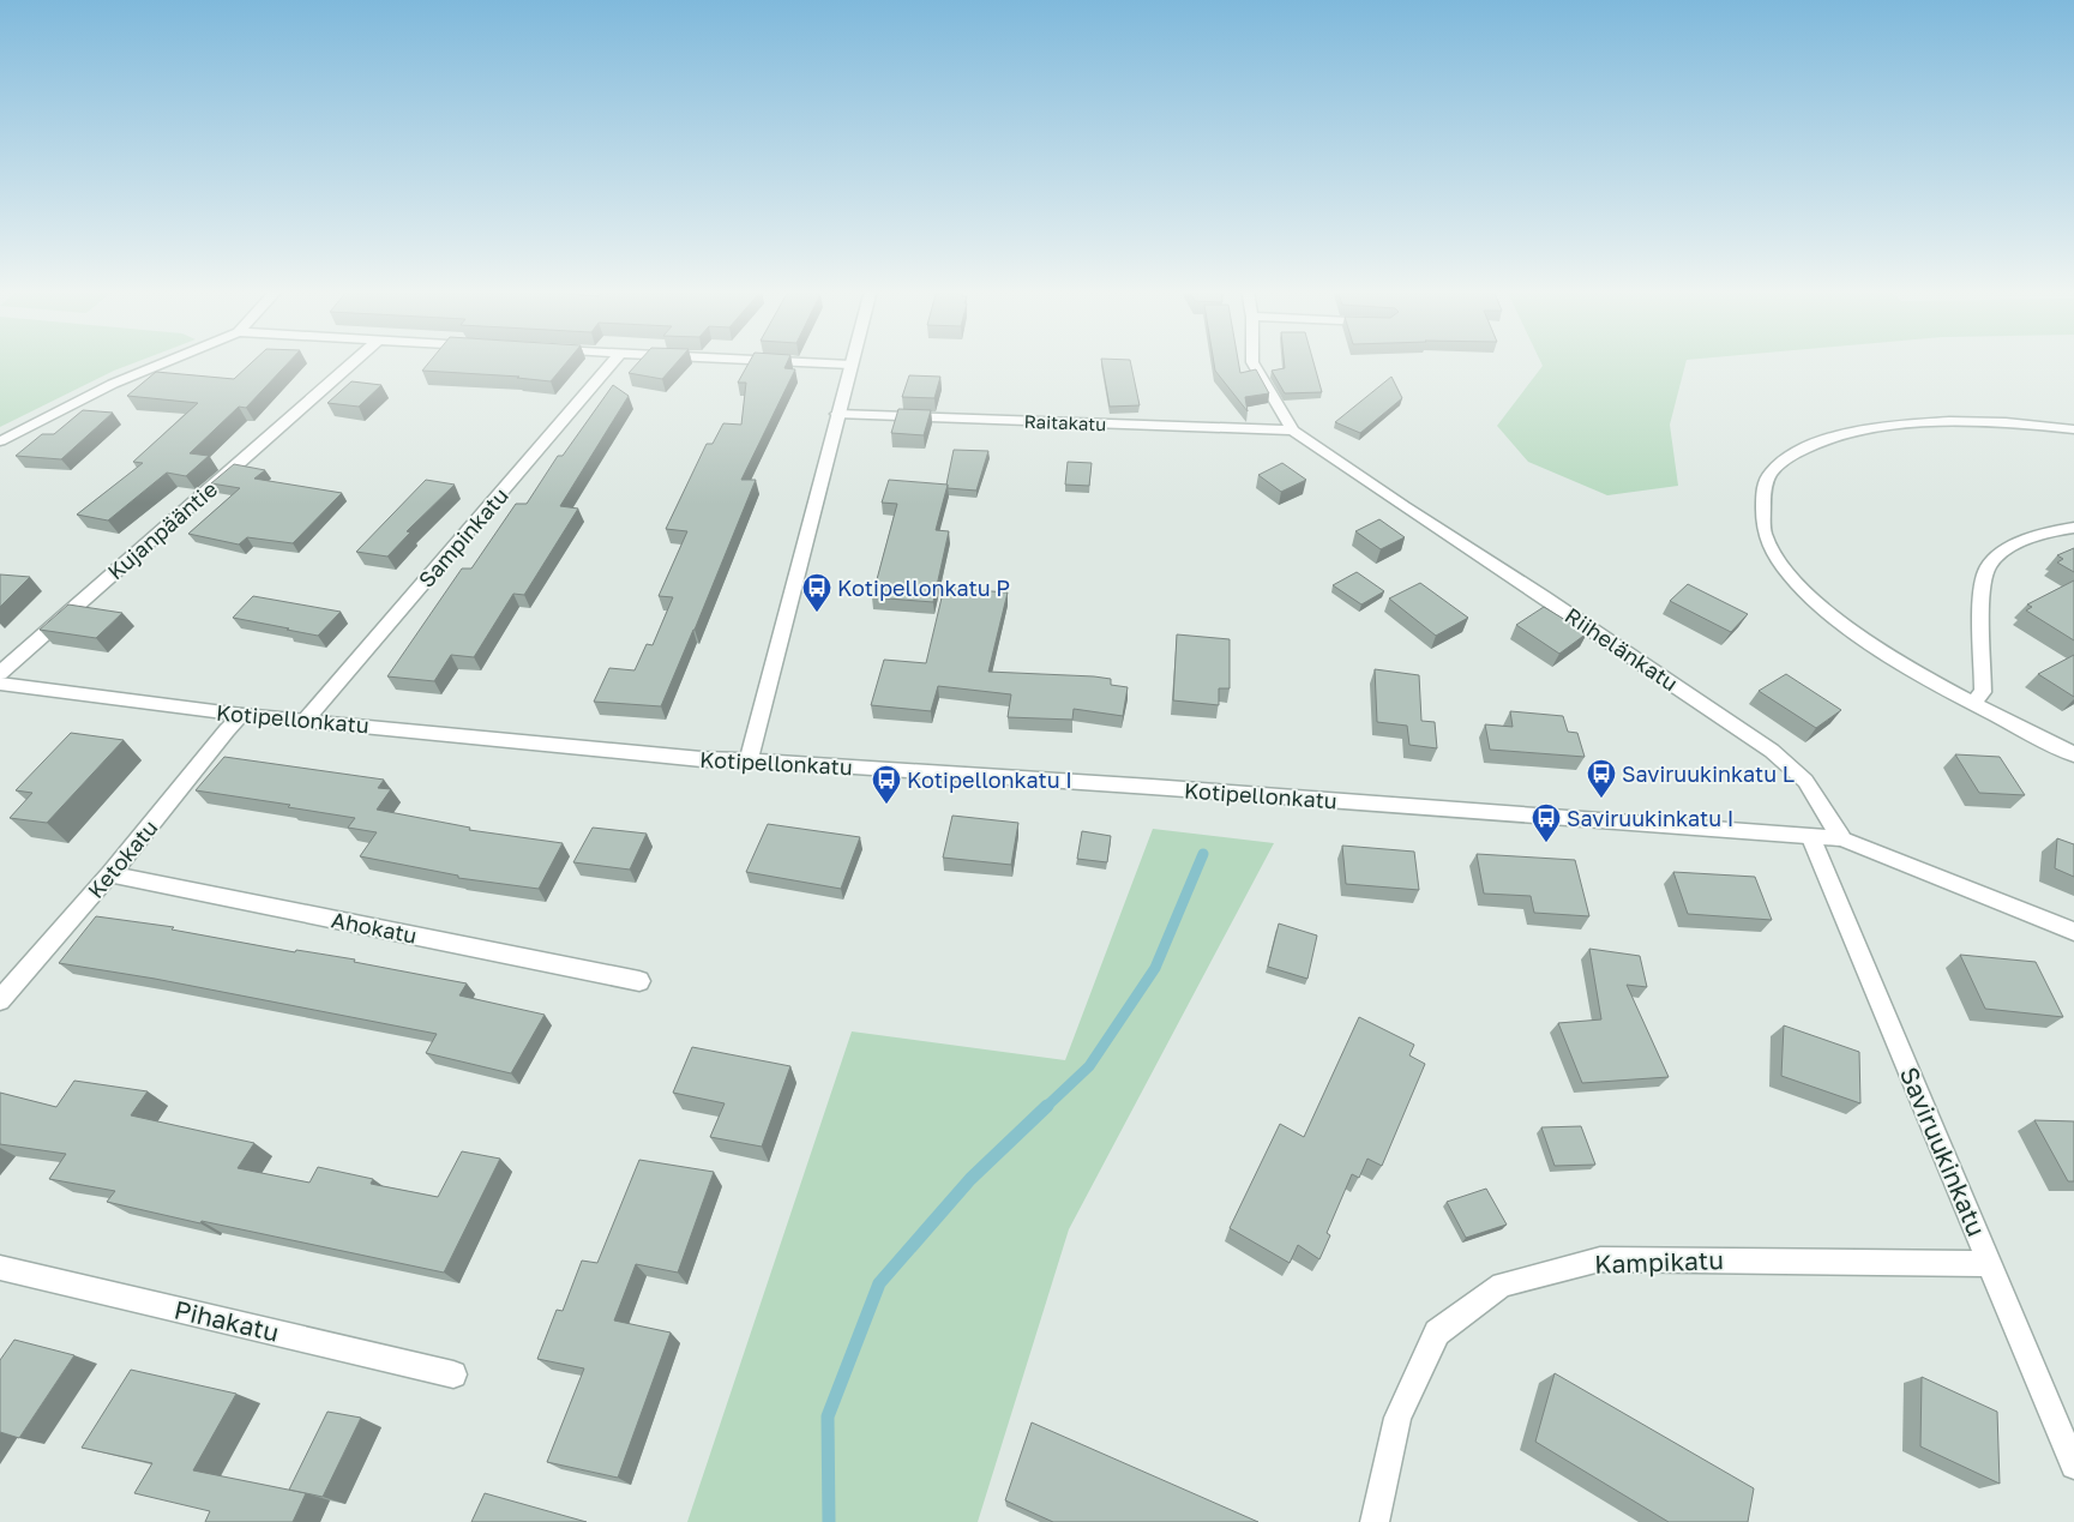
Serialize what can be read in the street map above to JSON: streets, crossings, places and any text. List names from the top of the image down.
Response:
{
  "streets": {
    "street": [
      "Raitakatu",
      "Kujanpääntie",
      "Sampinkatu",
      "Riihelänkatu",
      "Kotipellonkatu",
      "Ketokatu",
      "Ahokatu",
      "Saviruukinkatu",
      "Kampikatu",
      "Pihakatu"
    ]
  },
  "crossings": [
    ["Raitakatu", "Riihelänkatu"],
    ["Sampinkatu", "Kotipellonkatu"],
    ["Riihelänkatu", "Kotipellonkatu"],
    ["Kotipellonkatu", "Ketokatu"],
    ["Kotipellonkatu", "Saviruukinkatu"],
    ["Ketokatu", "Ahokatu"],
    ["Saviruukinkatu", "Kampikatu"]
  ],
  "places": {
    "bus stop": [
      "Kotipellonkatu P",
      "Saviruukinkatu L",
      "Kotipellonkatu I",
      "Saviruukinkatu I"
    ]
  }
}
